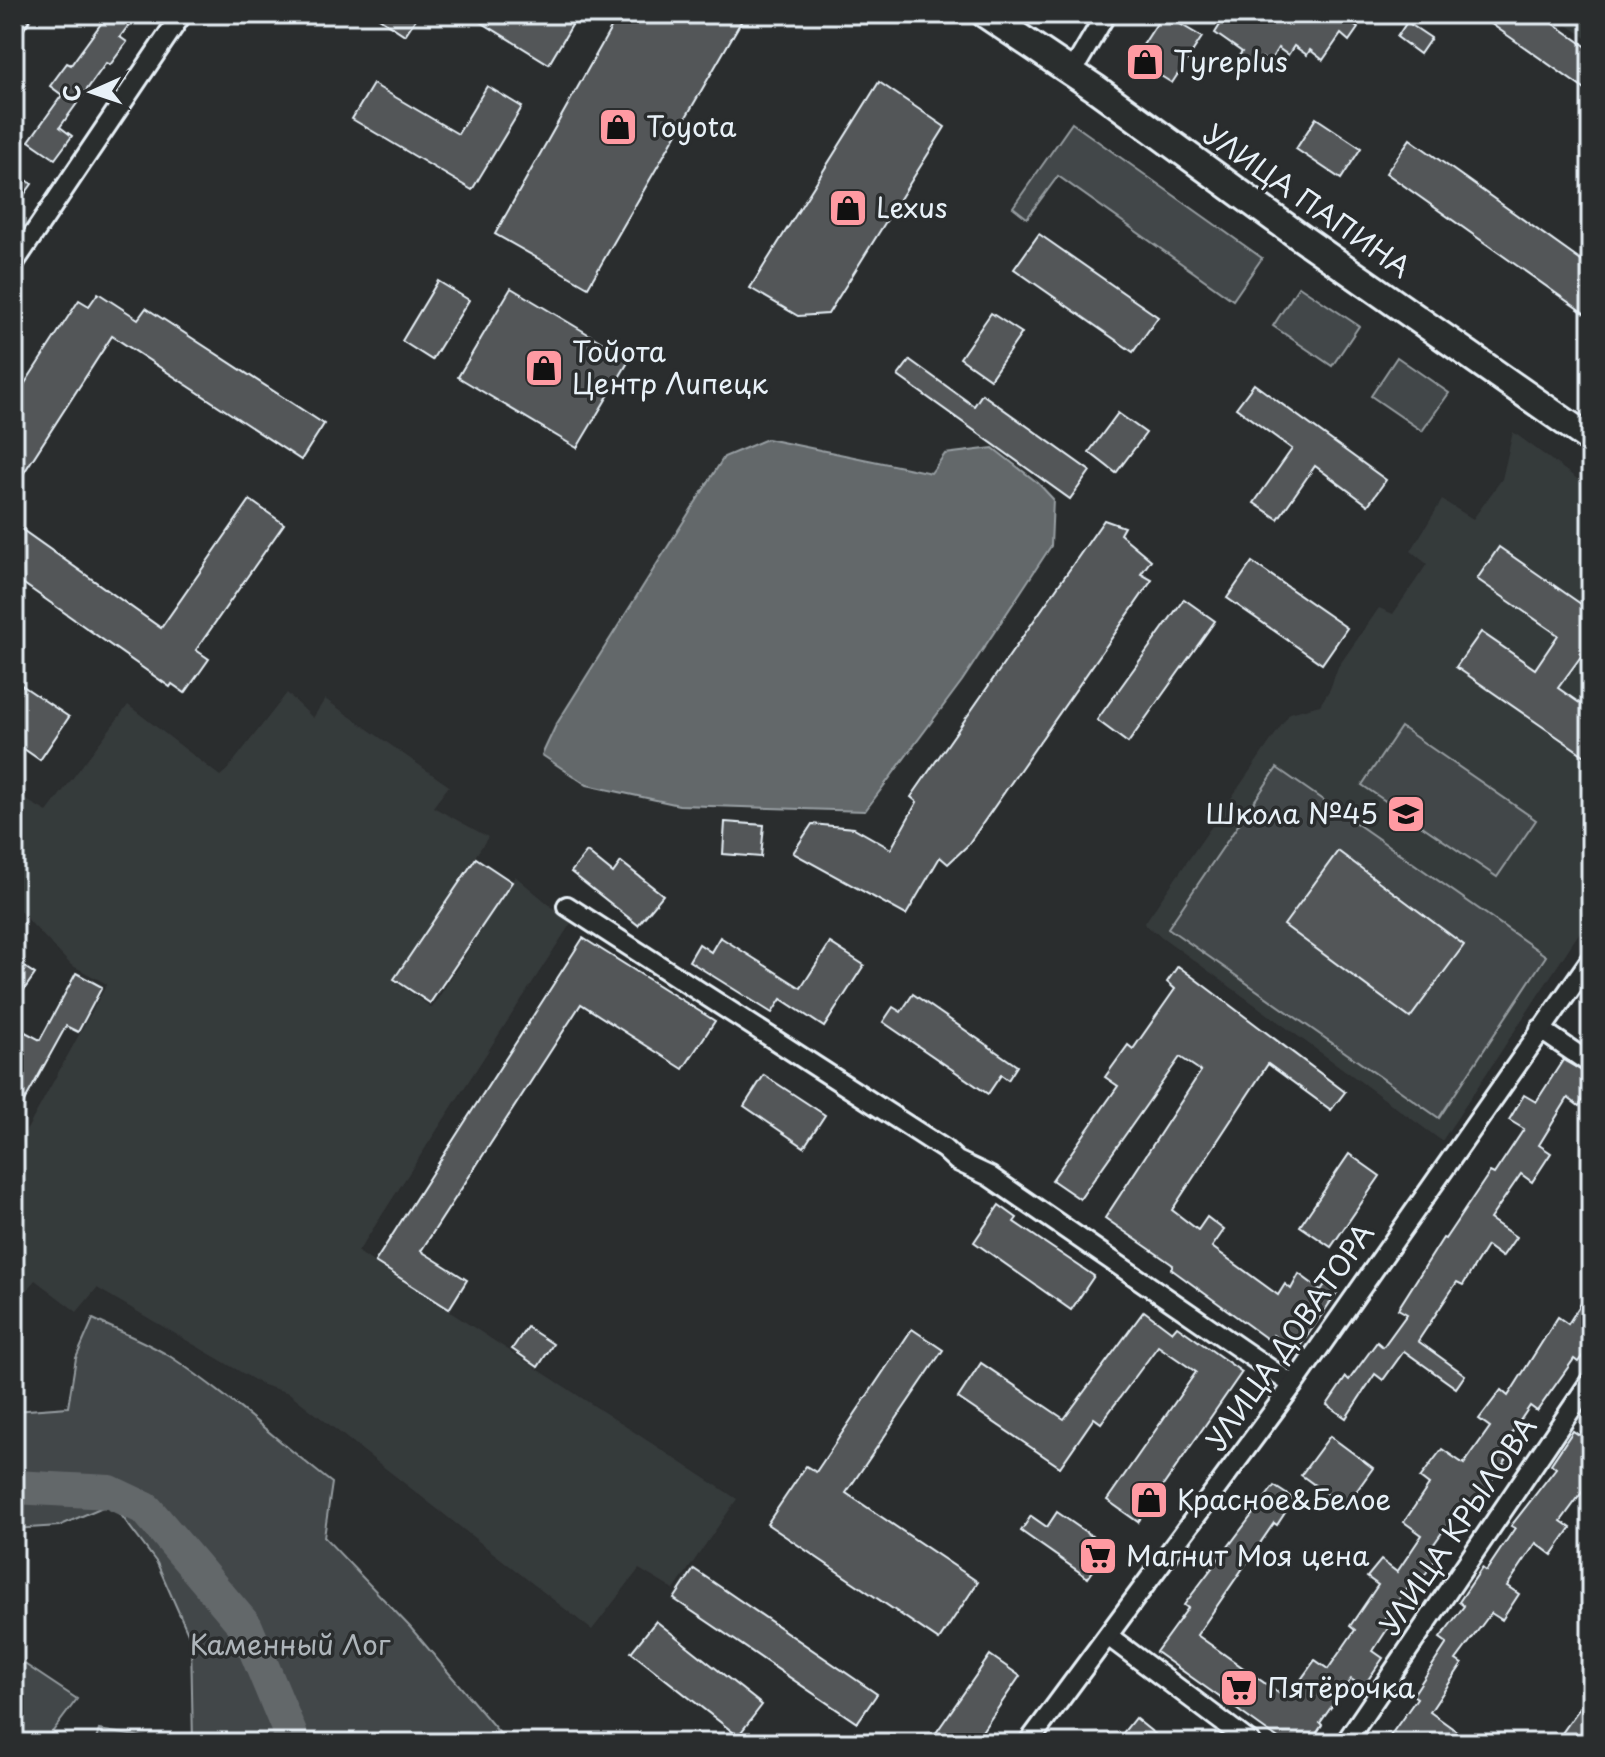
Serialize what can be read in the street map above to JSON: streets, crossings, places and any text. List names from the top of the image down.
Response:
{
  "streets": {
    "street": ["УЛИЦА ПАПИНА", "УЛИЦА ДОВАТОРА", "УЛИЦА КРЫЛОВА"]
  },
  "parks": ["Каменный Лог"],
  "places": {
    "shop": [
      "Tyreplus",
      "Toyota",
      "Lexus",
      "Тойота Центр Липецк",
      "Красное&Белое"
    ],
    "school or university": ["Школа №45"],
    "supermarket": ["Магнит Моя цена", "Пятёрочка"]
  },
  "north": "left"
}
